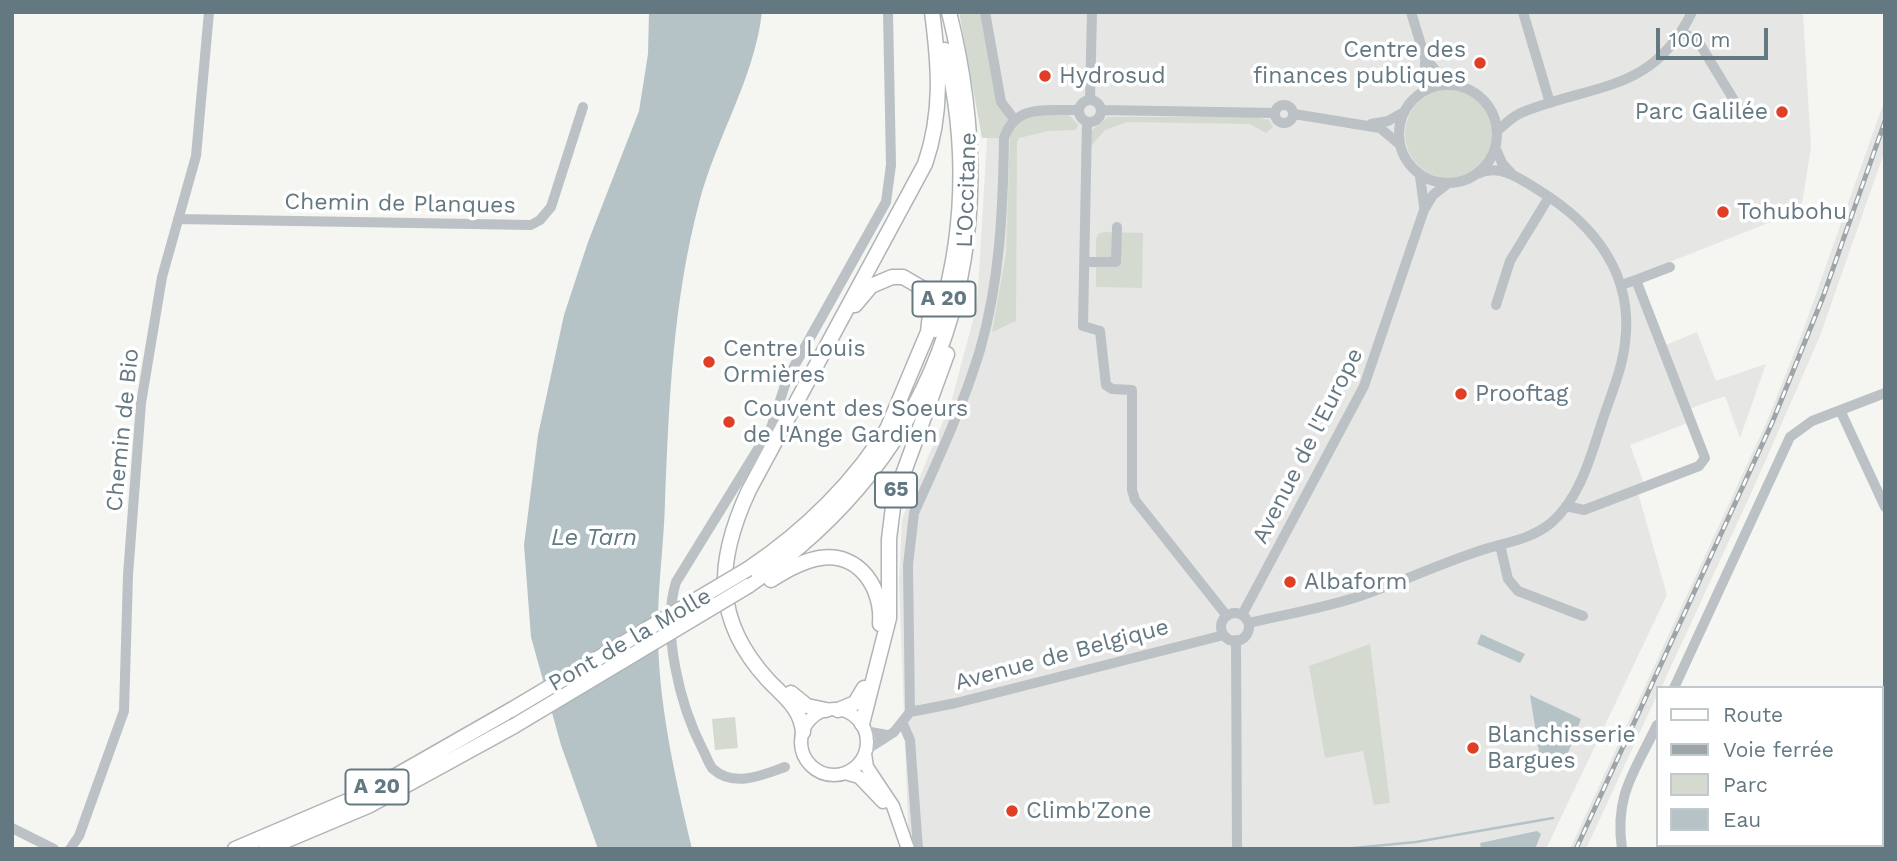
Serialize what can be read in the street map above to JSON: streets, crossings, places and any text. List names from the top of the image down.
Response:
{
  "streets": {
    "highway": [
      "L'Occitane",
      "A 20",
      "65",
      "Pont de la Molle"
    ],
    "street": [
      "Chemin de Planques",
      "Chemin de Bio",
      "Avenue de l'Europe",
      "Avenue de Belgique"
    ]
  },
  "crossings": [
    ["L'Occitane", "65"],
    ["L'Occitane", "Pont de la Molle"],
    ["Chemin de Planques", "Chemin de Bio"],
    ["Avenue de l'Europe", "Avenue de Belgique"]
  ],
  "water": ["Le Tarn"],
  "places": [
    "Centre des finances publiques",
    "Hydrosud",
    "Parc Galilée",
    "Tohubohu",
    "Centre Louis Ormières",
    "Prooftag",
    "Couvent des Soeurs de l'Ange Gardien",
    "Albaform",
    "Blanchisserie Bargues",
    "Climb'Zone"
  ],
  "legend": [
    "Route",
    "Voie ferrée",
    "Parc",
    "Eau"
  ],
  "scale_bar": "100 m"
}
